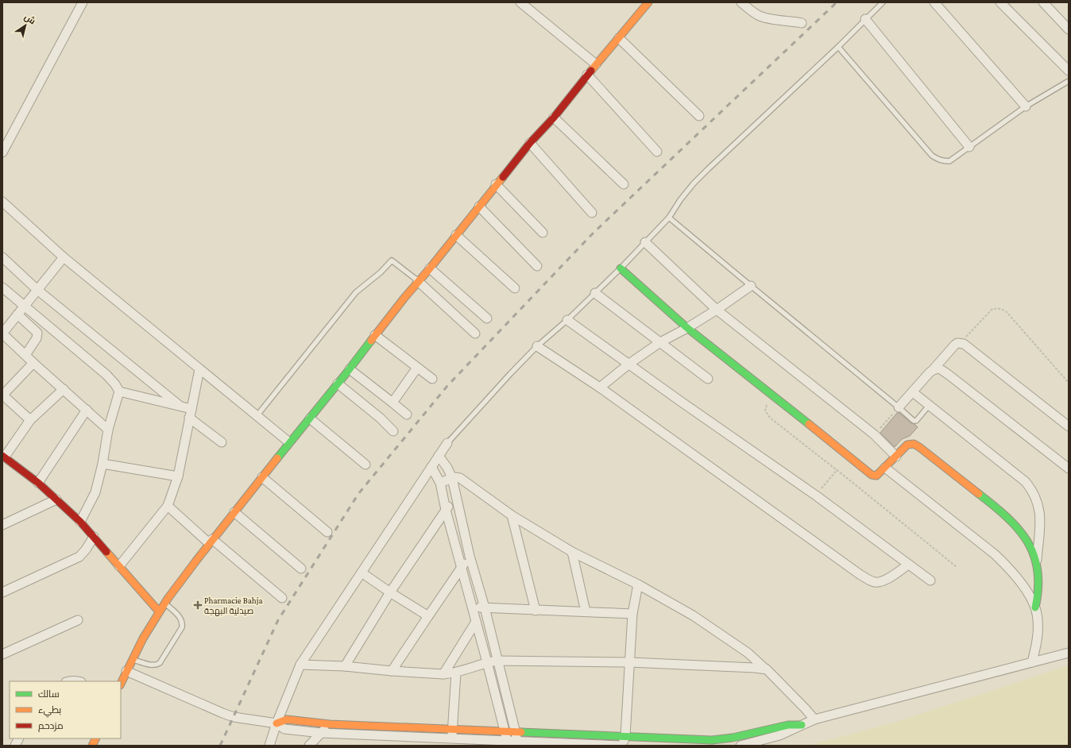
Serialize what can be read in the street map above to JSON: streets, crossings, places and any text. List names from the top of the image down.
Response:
{
  "places": {
    "health": ["Pharmacie Bahja صيدلية البهجة"]
  },
  "legend": ["سالك", "بطيء", "مزدحم"],
  "north": "top right"
}
